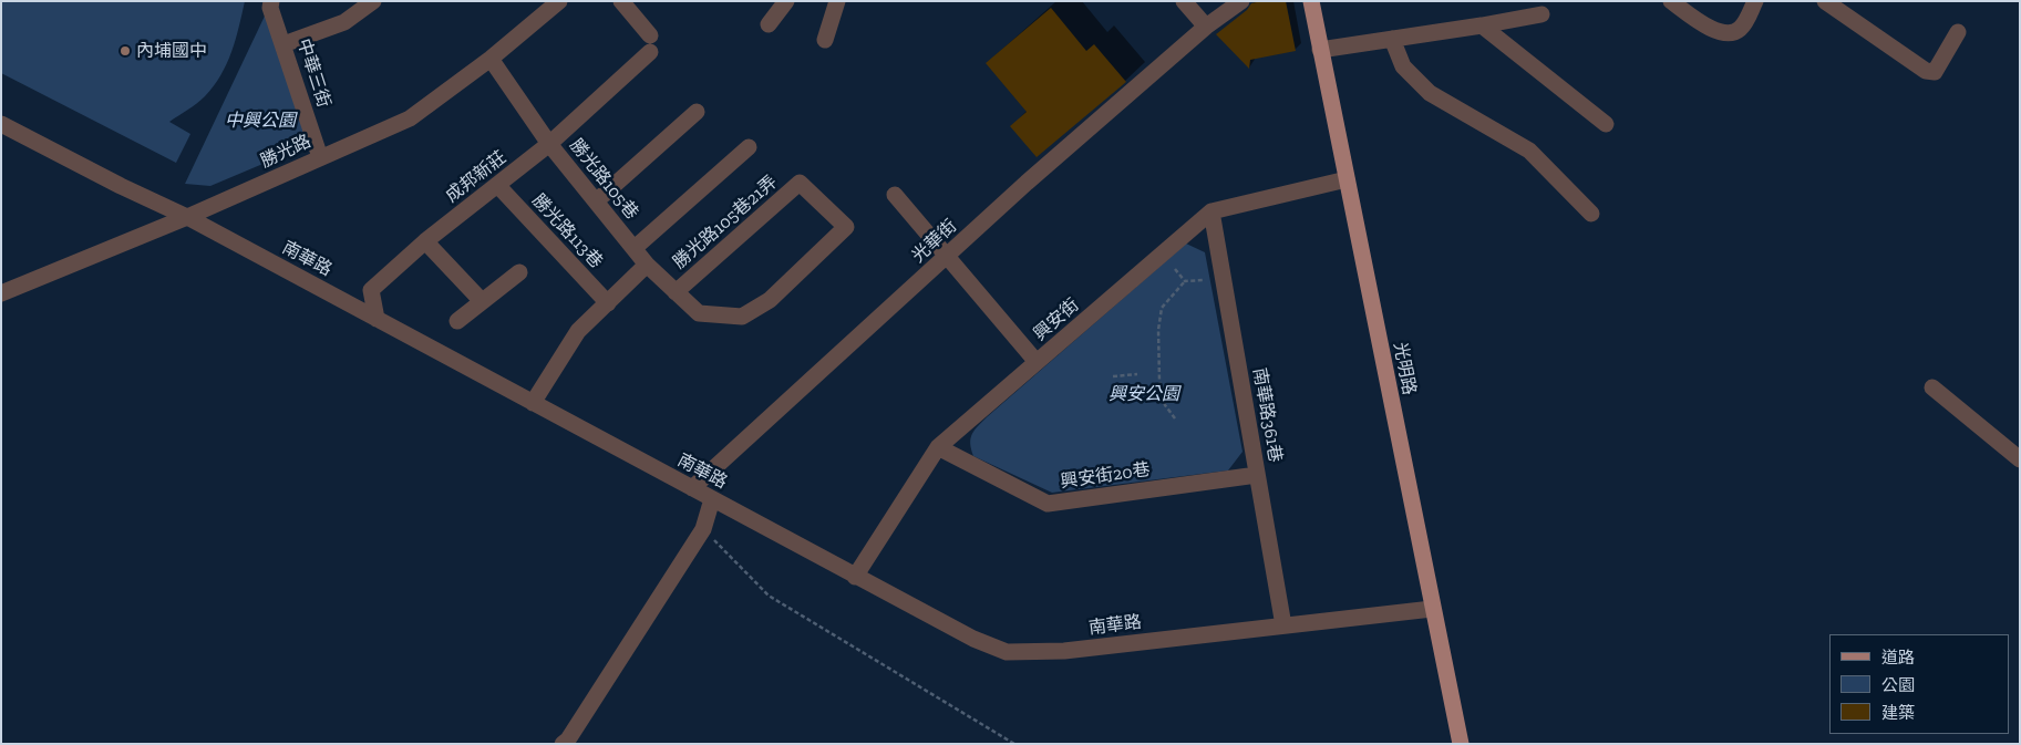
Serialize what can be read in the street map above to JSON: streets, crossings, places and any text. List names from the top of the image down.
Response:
{
  "streets": {
    "main road": ["光明路"],
    "street": [
      "中華三街",
      "勝光路",
      "成邦新莊",
      "勝光路105巷",
      "勝光路105巷21弄",
      "勝光路113巷",
      "光華街",
      "南華路",
      "興安街",
      "南華路361巷",
      "興安街20巷"
    ]
  },
  "crossings": [
    ["中華三街", "勝光路"],
    ["勝光路", "勝光路105巷"],
    ["勝光路", "南華路"],
    ["成邦新莊", "勝光路105巷"],
    ["成邦新莊", "勝光路113巷"],
    ["成邦新莊", "南華路"],
    ["勝光路105巷", "勝光路105巷21弄"],
    ["光華街", "南華路"],
    ["南華路", "興安街"],
    ["南華路", "光明路"],
    ["南華路", "南華路361巷"],
    ["興安街", "光明路"],
    ["興安街", "南華路361巷"],
    ["興安街", "興安街20巷"],
    ["南華路361巷", "興安街20巷"]
  ],
  "parks": ["中興公園", "興安公園"],
  "places": ["內埔國中"],
  "legend": ["道路", "公園", "建築"]
}
